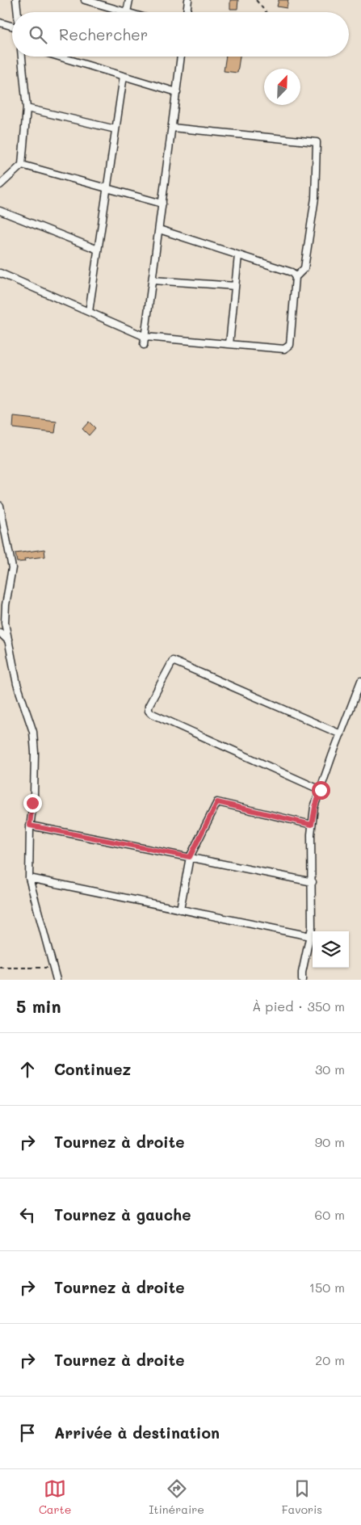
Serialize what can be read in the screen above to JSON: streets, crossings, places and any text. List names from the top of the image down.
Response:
{
  "north": "top right",
  "page": {
    "search": "Rechercher",
    "heading": ["5 min", "À pied · 350 m"],
    "list": [
      ["Continuez", "30 m"],
      ["Tournez à droite", "90 m"],
      ["Tournez à gauche", "60 m"],
      ["Tournez à droite", "150 m"],
      ["Tournez à droite", "20 m"],
      "Arrivée à destination"
    ],
    "nav": ["Carte", "Itinéraire", "Favoris"]
  }
}
